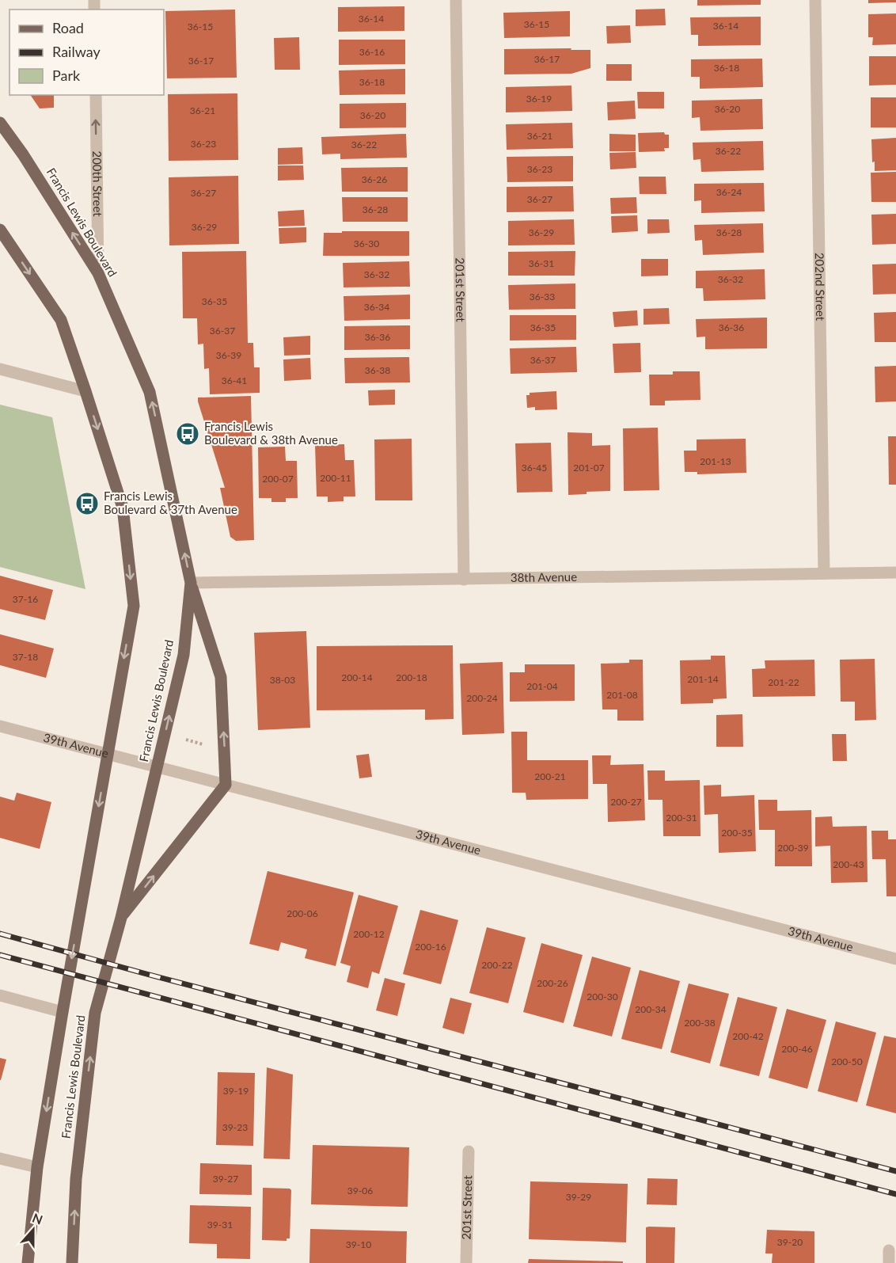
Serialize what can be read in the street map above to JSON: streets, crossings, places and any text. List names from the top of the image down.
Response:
{
  "streets": {
    "main road": ["Francis Lewis Boulevard"],
    "street": [
      "200th Street",
      "202nd Street",
      "201st Street",
      "38th Avenue",
      "39th Avenue"
    ]
  },
  "crossings": [
    ["200th Street", "Francis Lewis Boulevard"],
    ["Francis Lewis Boulevard", "38th Avenue"],
    ["Francis Lewis Boulevard", "39th Avenue"],
    ["202nd Street", "38th Avenue"],
    ["201st Street", "38th Avenue"]
  ],
  "one_way": ["200th Street"],
  "places": {
    "bus stop": ["Francis Lewis Boulevard & 38th Avenue", "Francis Lewis Boulevard & 37th Avenue"]
  },
  "house_numbers": [
    "36-14",
    "36-15",
    "36-14",
    "36-15",
    "36-16",
    "36-17",
    "36-17",
    "36-18",
    "36-18",
    "36-19",
    "36-20",
    "36-21",
    "36-20",
    "36-21",
    "36-23",
    "36-22",
    "36-22",
    "36-23",
    "36-26",
    "36-24",
    "36-27",
    "36-27",
    "36-28",
    "36-29",
    "36-29",
    "36-28",
    "36-30",
    "36-31",
    "36-32",
    "36-32",
    "36-33",
    "36-35",
    "36-34",
    "36-35",
    "36-36",
    "36-37",
    "36-36",
    "36-39",
    "36-37",
    "36-38",
    "36-41",
    "201-13",
    "36-45",
    "201-07",
    "200-11",
    "200-07",
    "37-16",
    "37-18",
    "200-14",
    "200-18",
    "201-14",
    "38-03",
    "201-22",
    "201-04",
    "201-08",
    "200-24",
    "200-21",
    "200-27",
    "200-31",
    "200-35",
    "200-39",
    "200-43",
    "200-06",
    "200-12",
    "200-16",
    "200-22",
    "200-26",
    "200-30",
    "200-34",
    "200-38",
    "200-42",
    "200-46",
    "200-50",
    "39-19",
    "39-23",
    "39-27",
    "39-06",
    "39-29",
    "39-31",
    "39-20",
    "39-10"
  ],
  "legend": ["Road", "Railway", "Park"],
  "north": "top"
}
